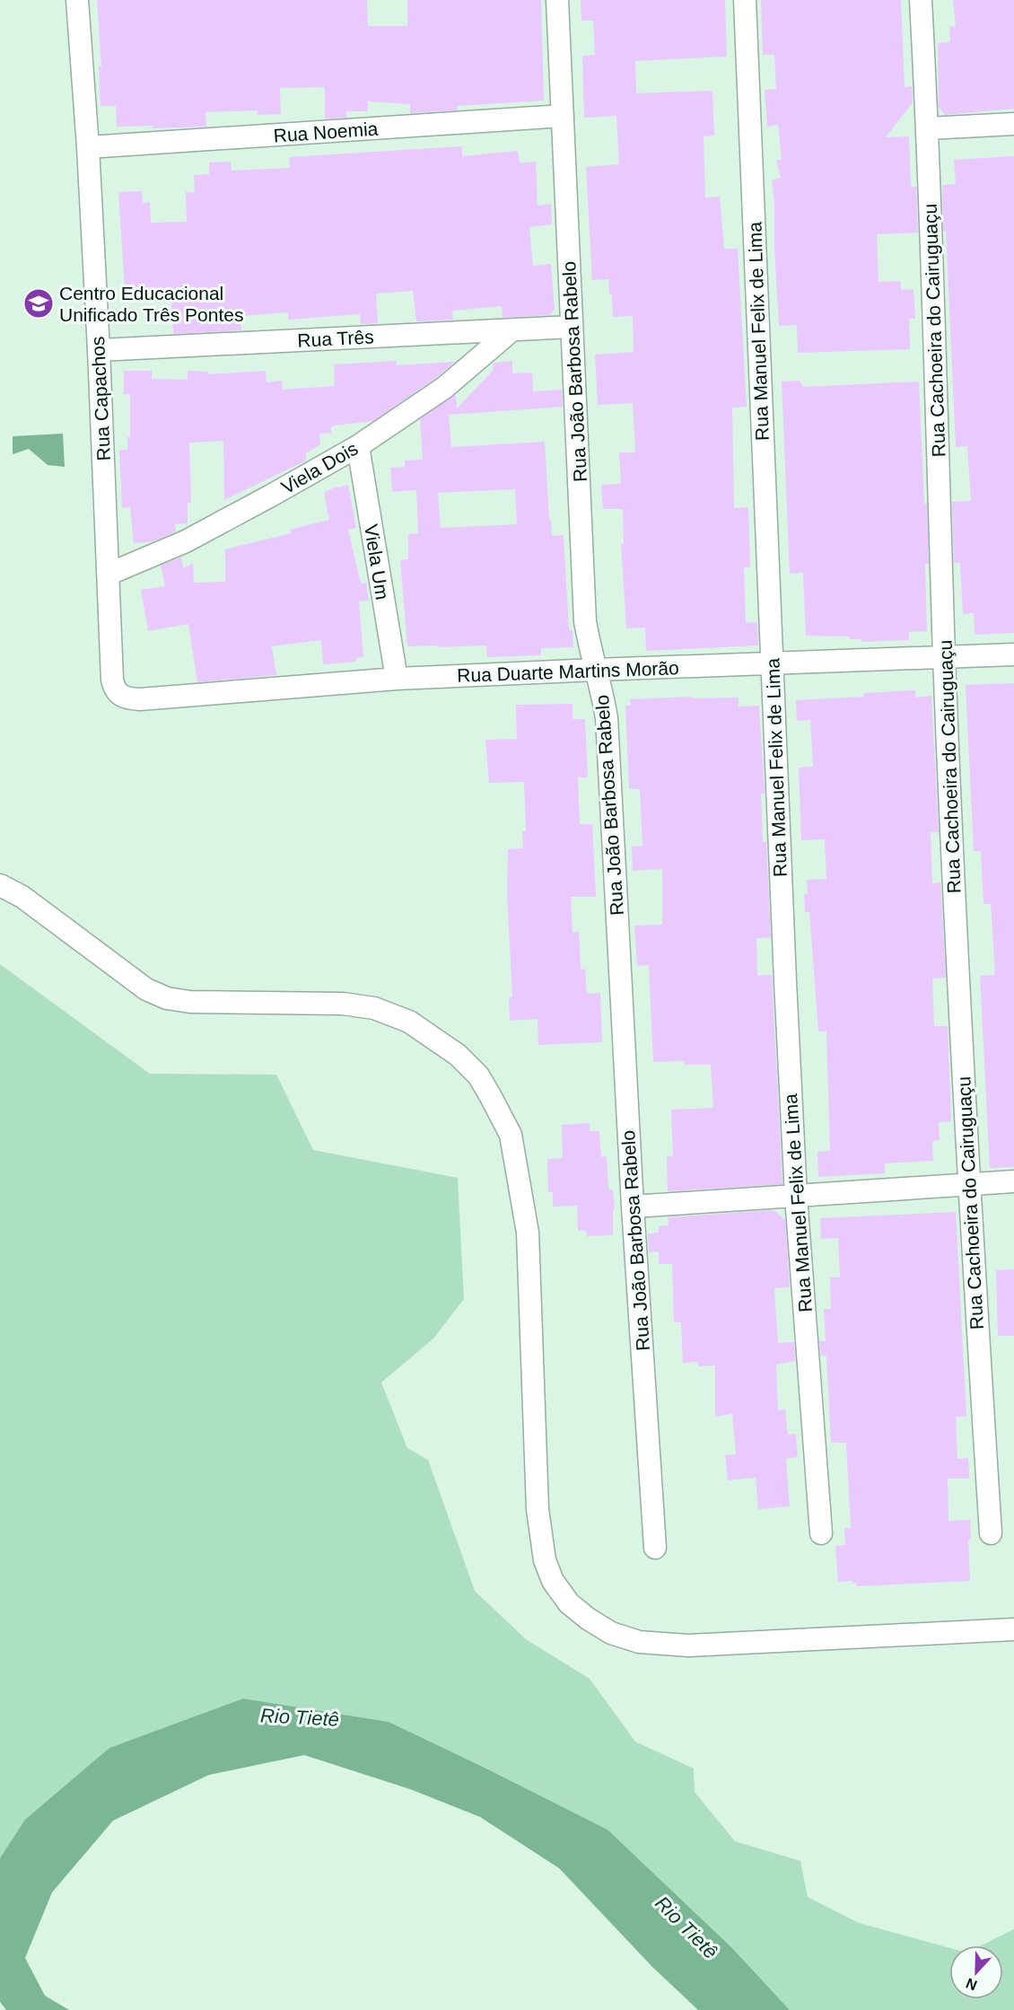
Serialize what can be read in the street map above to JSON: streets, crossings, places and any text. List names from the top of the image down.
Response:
{
  "streets": {
    "street": [
      "Rua Noemia",
      "Rua Cachoeira do Cairuguaçu",
      "Rua Manuel Felix de Lima",
      "Rua Três",
      "Rua João Barbosa Rabelo",
      "Rua Capachos",
      "Viela Dois",
      "Viela Um",
      "Rua Duarte Martins Morão"
    ]
  },
  "crossings": [
    ["Rua Noemia", "Rua João Barbosa Rabelo"],
    ["Rua Noemia", "Rua Capachos"],
    ["Rua Cachoeira do Cairuguaçu", "Rua Duarte Martins Morão"],
    ["Rua Manuel Felix de Lima", "Rua Duarte Martins Morão"],
    ["Rua Três", "Rua João Barbosa Rabelo"],
    ["Rua Três", "Rua Capachos"],
    ["Rua Três", "Viela Dois"],
    ["Rua João Barbosa Rabelo", "Rua Duarte Martins Morão"],
    ["Rua Capachos", "Viela Dois"],
    ["Rua Capachos", "Rua Duarte Martins Morão"],
    ["Viela Dois", "Viela Um"],
    ["Viela Um", "Rua Duarte Martins Morão"]
  ],
  "water": ["Rio Tietê"],
  "places": {
    "school or university": ["Centro Educacional Unificado Três Pontes"]
  },
  "north": "bottom"
}
